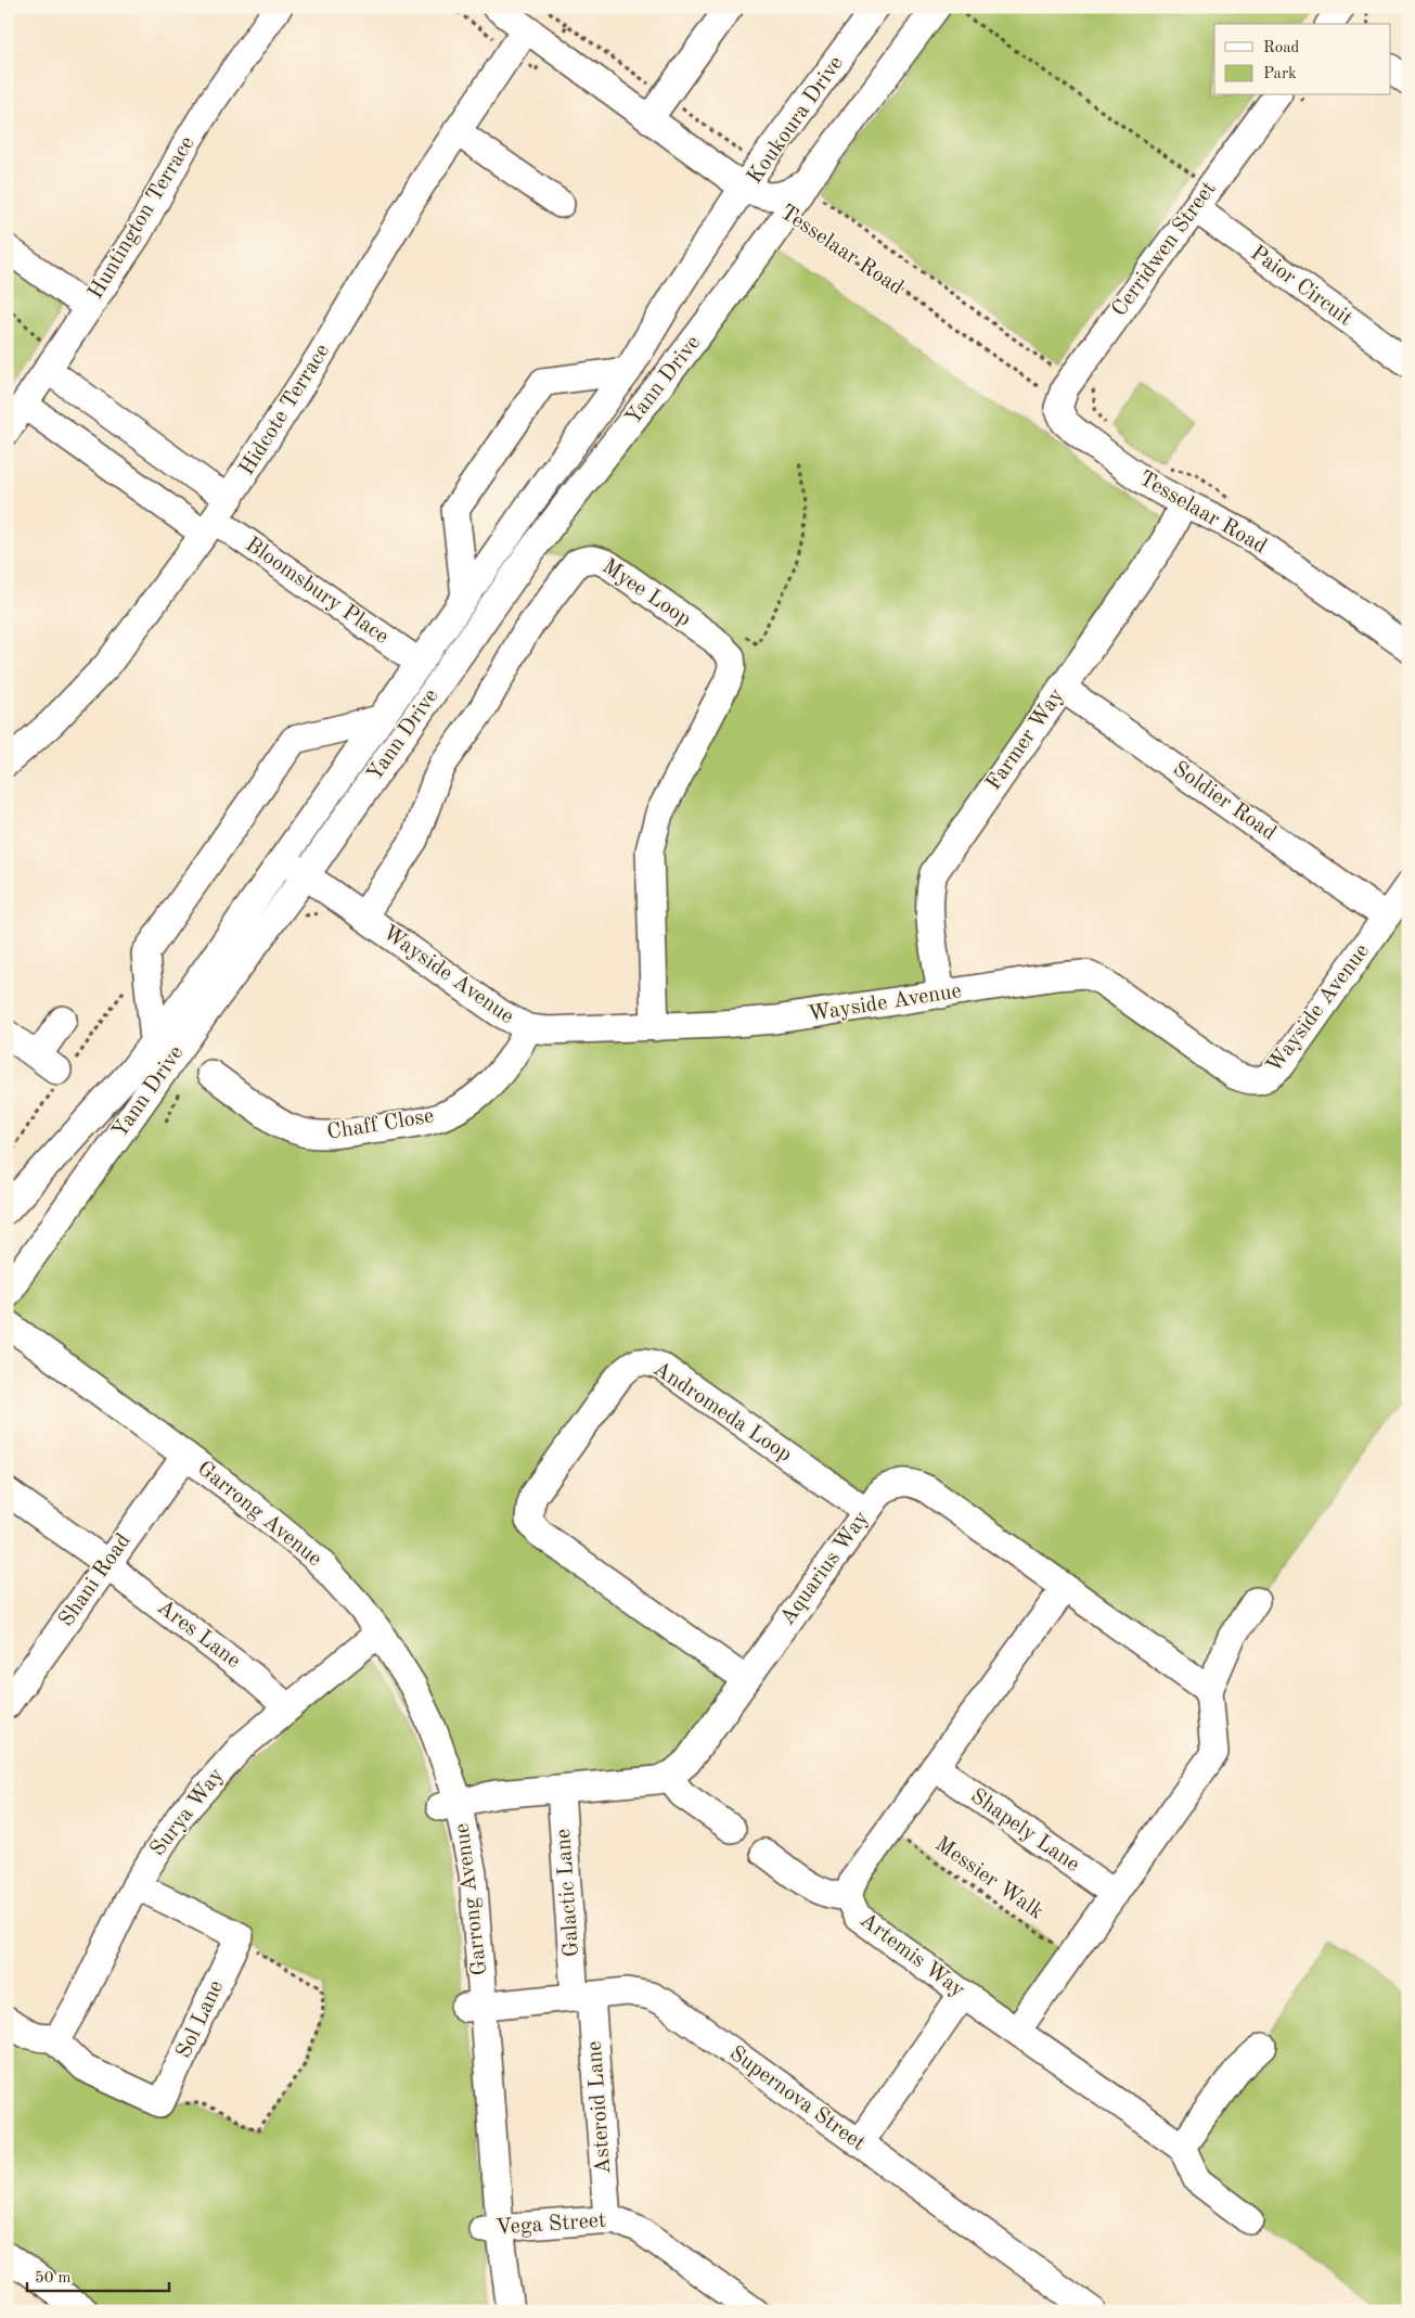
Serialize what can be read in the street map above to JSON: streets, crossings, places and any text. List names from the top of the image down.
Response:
{
  "streets": {
    "street": [
      "Koukoura Drive",
      "Huntington Terrace",
      "Cerridwen Street",
      "Tesselaar Road",
      "Paior Circuit",
      "Yann Drive",
      "Hidcote Terrace",
      "Bloomsbury Place",
      "Myee Loop",
      "Farmer Way",
      "Soldier Road",
      "Wayside Avenue",
      "Chaff Close",
      "Andromeda Loop",
      "Garrong Avenue",
      "Aquarius Way",
      "Shani Road",
      "Ares Lane",
      "Surya Way",
      "Shapely Lane",
      "Galactic Lane",
      "Artemis Way",
      "Sol Lane",
      "Supernova Street",
      "Asteroid Lane",
      "Vega Street"
    ],
    "path": ["Messier Walk"]
  },
  "crossings": [
    ["Koukoura Drive", "Yann Drive"],
    ["Huntington Terrace", "Bloomsbury Place"],
    ["Cerridwen Street", "Tesselaar Road"],
    ["Cerridwen Street", "Paior Circuit"],
    ["Tesselaar Road", "Yann Drive"],
    ["Tesselaar Road", "Farmer Way"],
    ["Yann Drive", "Bloomsbury Place"],
    ["Yann Drive", "Wayside Avenue"],
    ["Hidcote Terrace", "Bloomsbury Place"],
    ["Myee Loop", "Wayside Avenue"],
    ["Farmer Way", "Soldier Road"],
    ["Farmer Way", "Wayside Avenue"],
    ["Soldier Road", "Wayside Avenue"],
    ["Wayside Avenue", "Chaff Close"],
    ["Andromeda Loop", "Aquarius Way"],
    ["Garrong Avenue", "Aquarius Way"],
    ["Garrong Avenue", "Shani Road"],
    ["Garrong Avenue", "Surya Way"],
    ["Garrong Avenue", "Supernova Street"],
    ["Garrong Avenue", "Vega Street"],
    ["Aquarius Way", "Galactic Lane"],
    ["Aquarius Way", "Artemis Way"],
    ["Shani Road", "Ares Lane"],
    ["Ares Lane", "Surya Way"],
    ["Shapely Lane", "Artemis Way"],
    ["Messier Walk", "Artemis Way"],
    ["Galactic Lane", "Supernova Street"],
    ["Galactic Lane", "Asteroid Lane"],
    ["Supernova Street", "Asteroid Lane"],
    ["Asteroid Lane", "Vega Street"]
  ],
  "legend": ["Road", "Park"],
  "scale_bar": "50 m"
}
